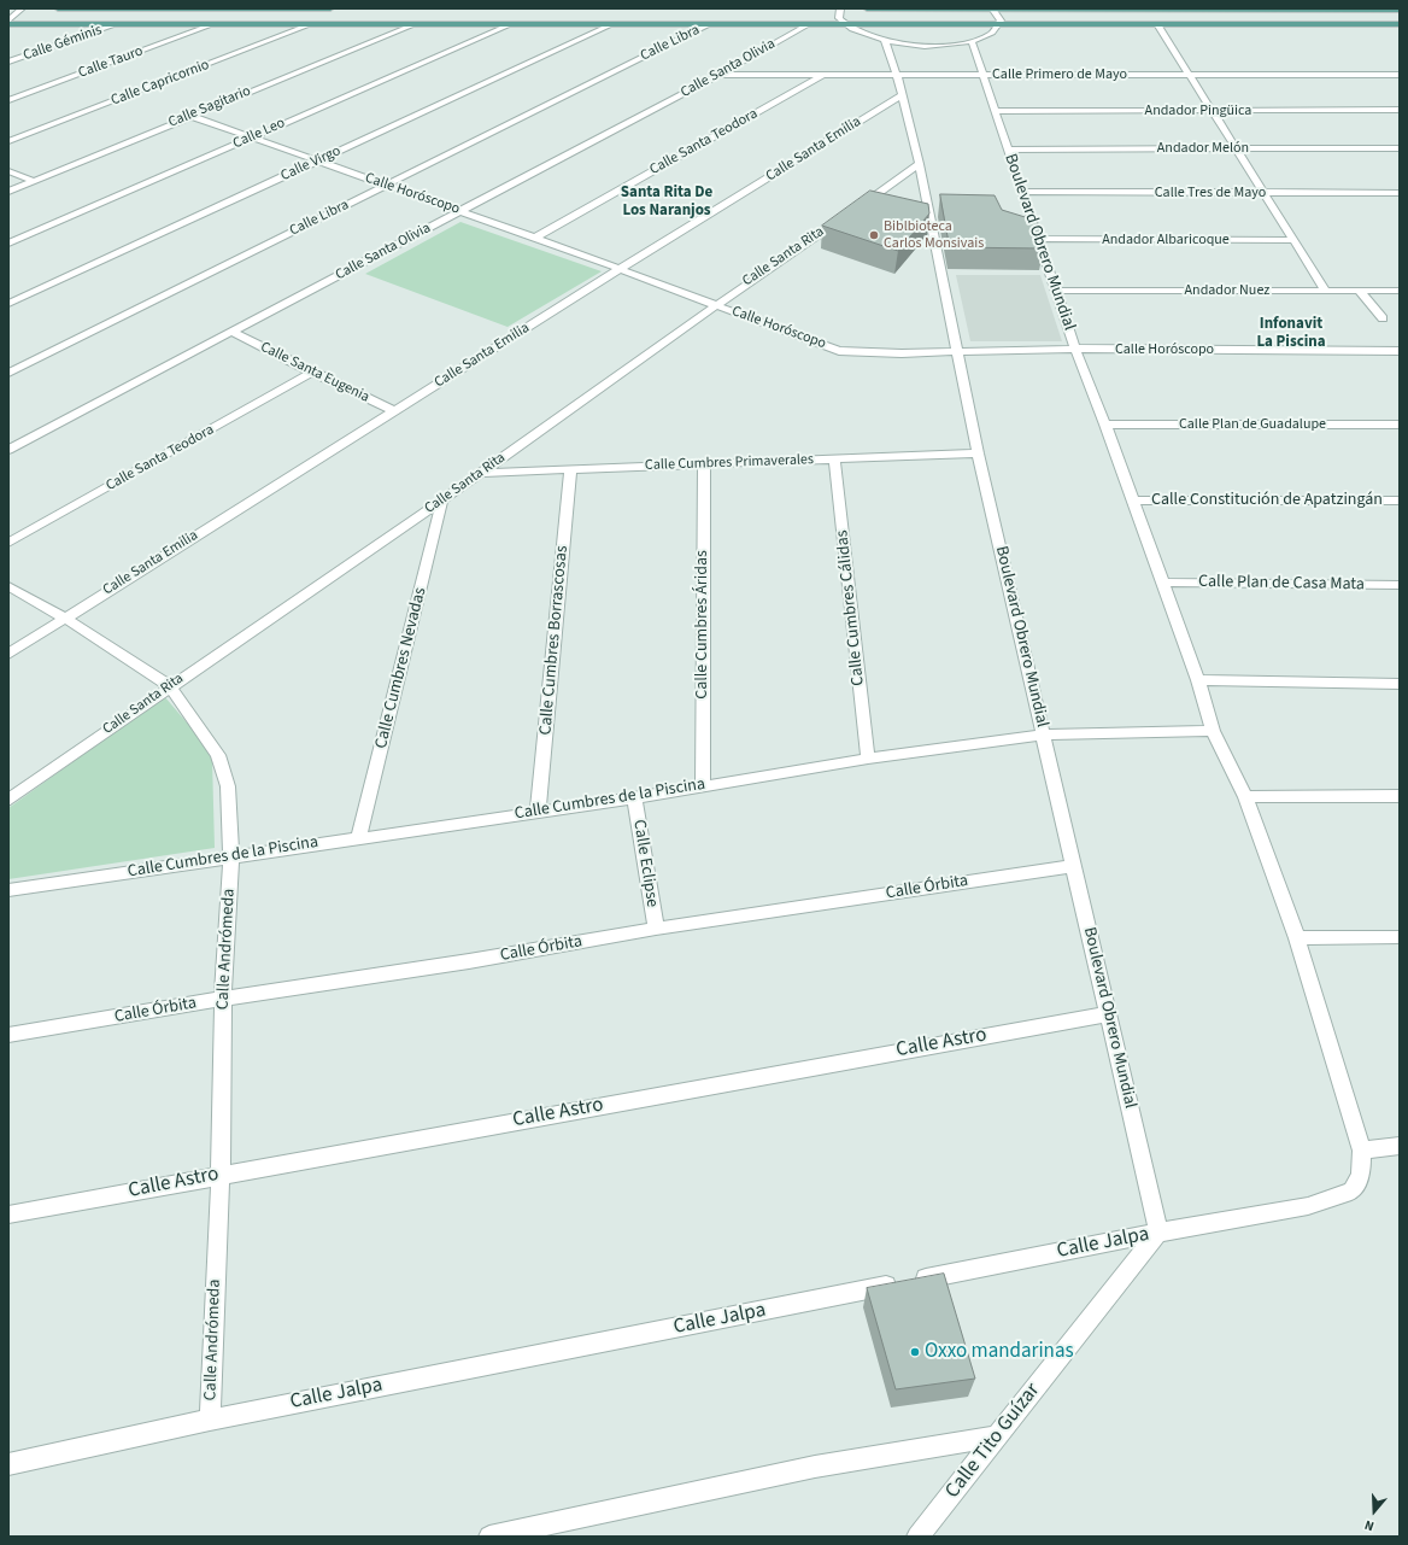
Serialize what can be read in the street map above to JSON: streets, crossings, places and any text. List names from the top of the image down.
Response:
{
  "streets": {
    "street": [
      "Calle Géminis",
      "Calle Libra",
      "Calle Tauro",
      "Calle Santa Olivia",
      "Calle Primero de Mayo",
      "Calle Capricornio",
      "Calle Sagitario",
      "Andador Pingüica",
      "Calle Leo",
      "Calle Santa Teodora",
      "Andador Melón",
      "Calle Santa Emilia",
      "Calle Virgo",
      "Calle Tres de Mayo",
      "Calle Horóscopo",
      "Andador Albaricoque",
      "Boulevard Obrero Mundial",
      "Calle Santa Rita",
      "Andador Nuez",
      "Calle Santa Eugenia",
      "Calle Plan de Guadalupe",
      "Calle Cumbres Primaverales",
      "Calle Constitución de Apatzingán",
      "Calle Plan de Casa Mata",
      "Calle Cumbres Cálidas",
      "Calle Cumbres Áridas",
      "Calle Cumbres Borrascosas",
      "Calle Cumbres Nevadas",
      "Calle Cumbres de la Piscina",
      "Calle Eclipse",
      "Calle Órbita",
      "Calle Andrómeda",
      "Calle Astro",
      "Calle Jalpa",
      "Calle Tito Guízar"
    ]
  },
  "crossings": [
    ["Calle Libra", "Calle Horóscopo"],
    ["Calle Santa Olivia", "Calle Primero de Mayo"],
    ["Calle Santa Olivia", "Calle Horóscopo"],
    ["Calle Santa Olivia", "Calle Santa Eugenia"],
    ["Calle Primero de Mayo", "Calle Santa Teodora"],
    ["Calle Primero de Mayo", "Boulevard Obrero Mundial"],
    ["Calle Sagitario", "Calle Horóscopo"],
    ["Andador Pingüica", "Boulevard Obrero Mundial"],
    ["Calle Leo", "Calle Horóscopo"],
    ["Calle Santa Teodora", "Calle Horóscopo"],
    ["Calle Santa Teodora", "Calle Santa Eugenia"],
    ["Andador Melón", "Boulevard Obrero Mundial"],
    ["Calle Santa Emilia", "Calle Horóscopo"],
    ["Calle Santa Emilia", "Boulevard Obrero Mundial"],
    ["Calle Santa Emilia", "Calle Santa Eugenia"],
    ["Calle Santa Emilia", "Calle Andrómeda"],
    ["Calle Virgo", "Calle Horóscopo"],
    ["Calle Tres de Mayo", "Boulevard Obrero Mundial"],
    ["Calle Horóscopo", "Boulevard Obrero Mundial"],
    ["Calle Horóscopo", "Calle Santa Rita"],
    ["Andador Albaricoque", "Boulevard Obrero Mundial"],
    ["Boulevard Obrero Mundial", "Calle Santa Rita"],
    ["Boulevard Obrero Mundial", "Andador Nuez"],
    ["Boulevard Obrero Mundial", "Calle Plan de Guadalupe"],
    ["Boulevard Obrero Mundial", "Calle Cumbres Primaverales"],
    ["Boulevard Obrero Mundial", "Calle Constitución de Apatzingán"],
    ["Boulevard Obrero Mundial", "Calle Plan de Casa Mata"],
    ["Boulevard Obrero Mundial", "Calle Cumbres de la Piscina"],
    ["Boulevard Obrero Mundial", "Calle Órbita"],
    ["Boulevard Obrero Mundial", "Calle Astro"],
    ["Boulevard Obrero Mundial", "Calle Jalpa"],
    ["Boulevard Obrero Mundial", "Calle Tito Guízar"],
    ["Calle Santa Rita", "Calle Cumbres Primaverales"],
    ["Calle Santa Rita", "Calle Cumbres Nevadas"],
    ["Calle Santa Rita", "Calle Andrómeda"],
    ["Calle Cumbres Primaverales", "Calle Cumbres Cálidas"],
    ["Calle Cumbres Primaverales", "Calle Cumbres Áridas"],
    ["Calle Cumbres Primaverales", "Calle Cumbres Borrascosas"],
    ["Calle Cumbres Cálidas", "Calle Cumbres de la Piscina"],
    ["Calle Cumbres Áridas", "Calle Cumbres de la Piscina"],
    ["Calle Cumbres Borrascosas", "Calle Cumbres de la Piscina"],
    ["Calle Cumbres Nevadas", "Calle Cumbres de la Piscina"],
    ["Calle Cumbres de la Piscina", "Calle Eclipse"],
    ["Calle Cumbres de la Piscina", "Calle Andrómeda"],
    ["Calle Eclipse", "Calle Órbita"],
    ["Calle Órbita", "Calle Andrómeda"],
    ["Calle Andrómeda", "Calle Astro"],
    ["Calle Andrómeda", "Calle Jalpa"],
    ["Calle Jalpa", "Calle Tito Guízar"]
  ],
  "districts": ["Santa Rita De Los Naranjos", "Infonavit La Piscina"],
  "places": ["Biblbioteca Carlos Monsivais", "Oxxo mandarinas"],
  "north": "bottom"
}
